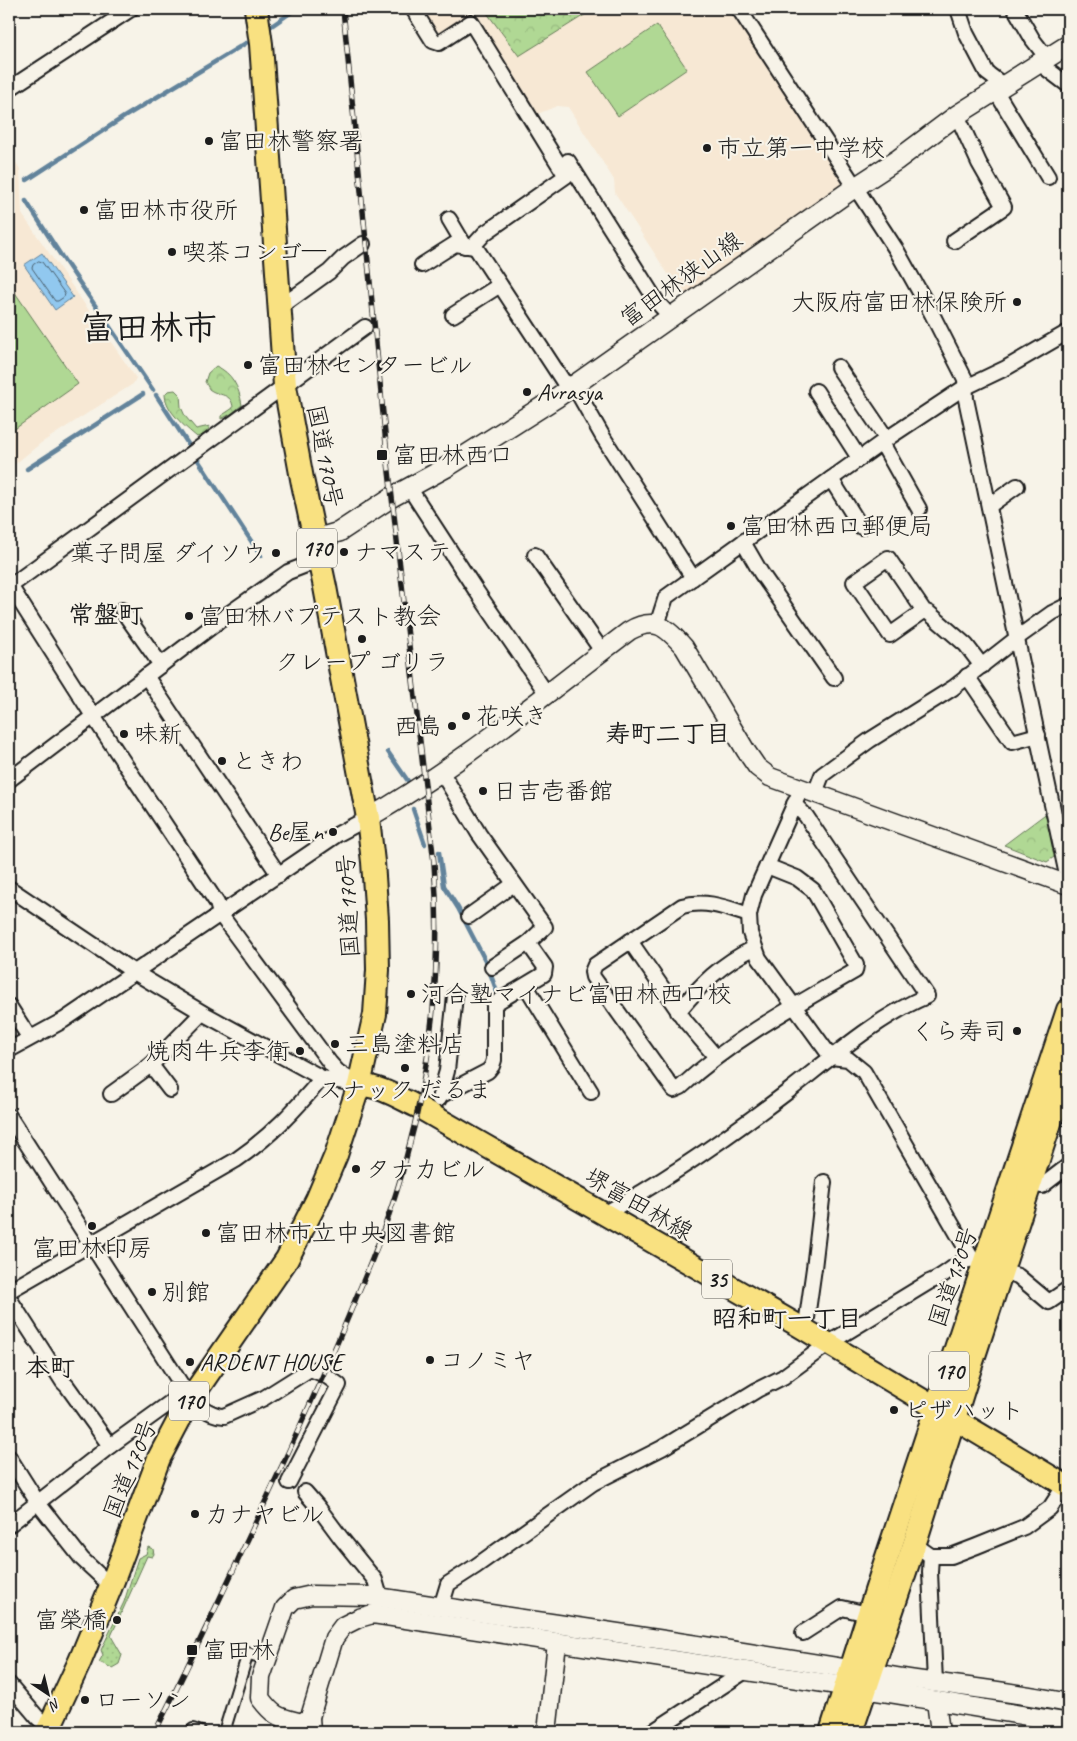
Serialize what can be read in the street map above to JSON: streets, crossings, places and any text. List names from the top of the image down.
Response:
{
  "streets": {
    "highway": ["国道170号", "170"],
    "main road": ["富田林狭山線", "堺富田林線", "35"]
  },
  "crossings": [
    ["富田林狭山線", "国道170号"],
    ["国道170号", "堺富田林線"]
  ],
  "districts": [
    "富田林市",
    "常盤町",
    "寿町二丁目",
    "昭和町一丁目",
    "本町"
  ],
  "places": {
    "other": [
      "富田林警察署",
      "市立第一中学校",
      "富田林市役所",
      "喫茶コンゴ―",
      "大阪府富田林保険所",
      "富田林センタービル",
      "Avrasya",
      "富田林西口郵便局",
      "ナマステ",
      "菓子問屋 ダイソウ",
      "富田林バプテスト教会",
      "クレープ ゴリラ",
      "花咲き",
      "西島",
      "味新",
      "ときわ",
      "日吉壱番館",
      "Be屋n",
      "河合塾マイナビ富田林西口校",
      "くら寿司",
      "三島塗料店",
      "焼肉牛兵李衛",
      "スナック だるま",
      "タナカビル",
      "富田林印房",
      "富田林市立中央図書館",
      "別館",
      "コノミヤ",
      "ARDENT HOUSE",
      "ピザハット",
      "カナヤビル",
      "富榮橋",
      "ローソン"
    ],
    "transit": ["富田林西口", "富田林"]
  },
  "north": "bottom right"
}
